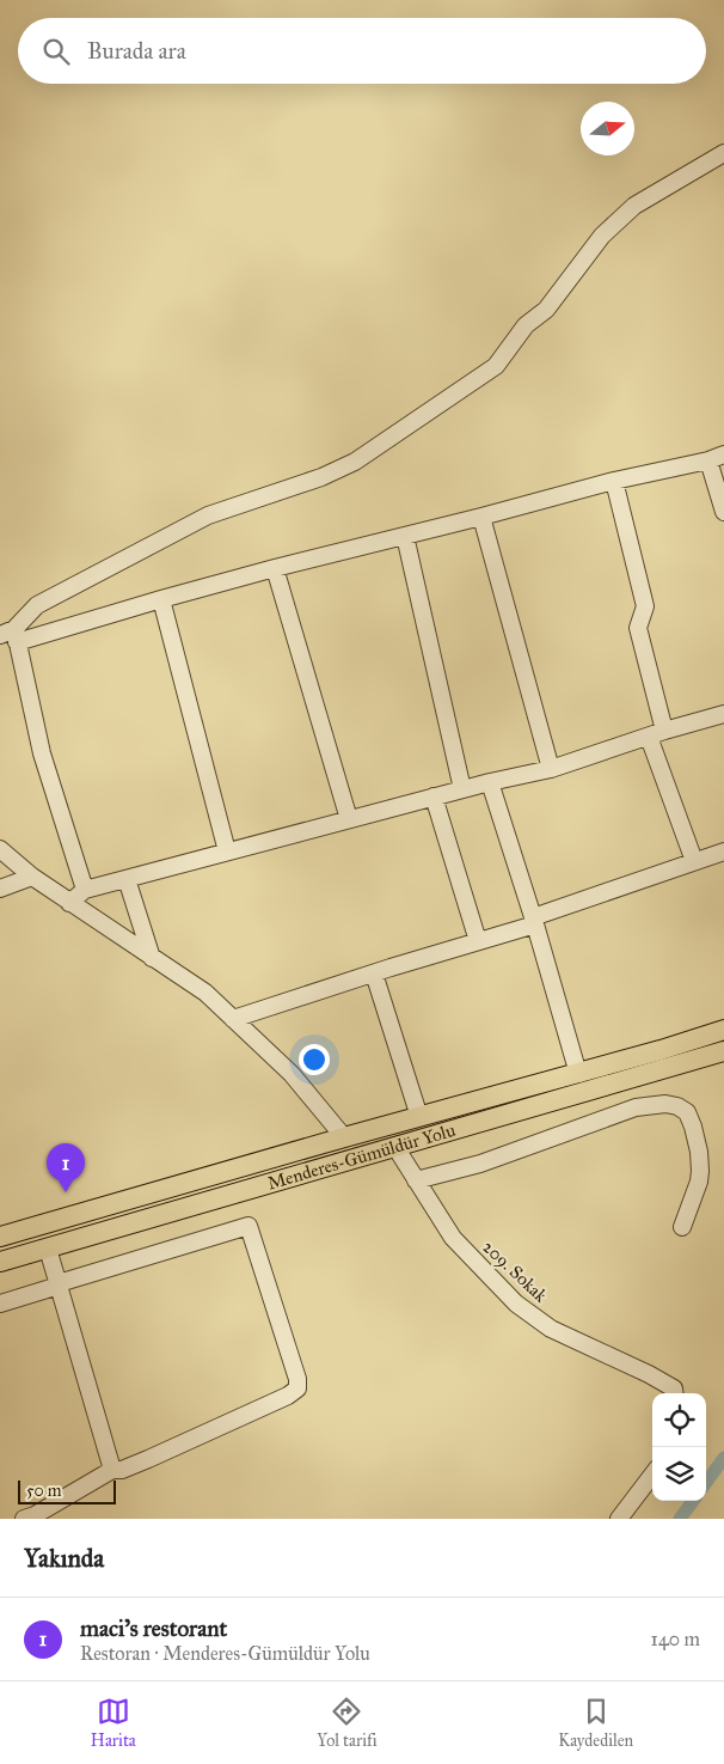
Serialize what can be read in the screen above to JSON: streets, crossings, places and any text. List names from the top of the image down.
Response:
{
  "streets": {
    "main road": ["Menderes-Gümüldür Yolu"],
    "street": ["209. Sokak"]
  },
  "crossings": [
    ["Menderes-Gümüldür Yolu", "209. Sokak"]
  ],
  "scale_bar": "50 m",
  "north": "right",
  "page": {
    "search": "Burada ara",
    "pins": "1",
    "scale": "50 m",
    "heading": "Yakında",
    "list": [
      {
        "mark": "1",
        "name": "maci's restorant",
        "note": "Restoran · Menderes-Gümüldür Yolu",
        "value": "140 m"
      }
    ],
    "nav": ["Harita", "Yol tarifi", "Kaydedilen"]
  }
}
